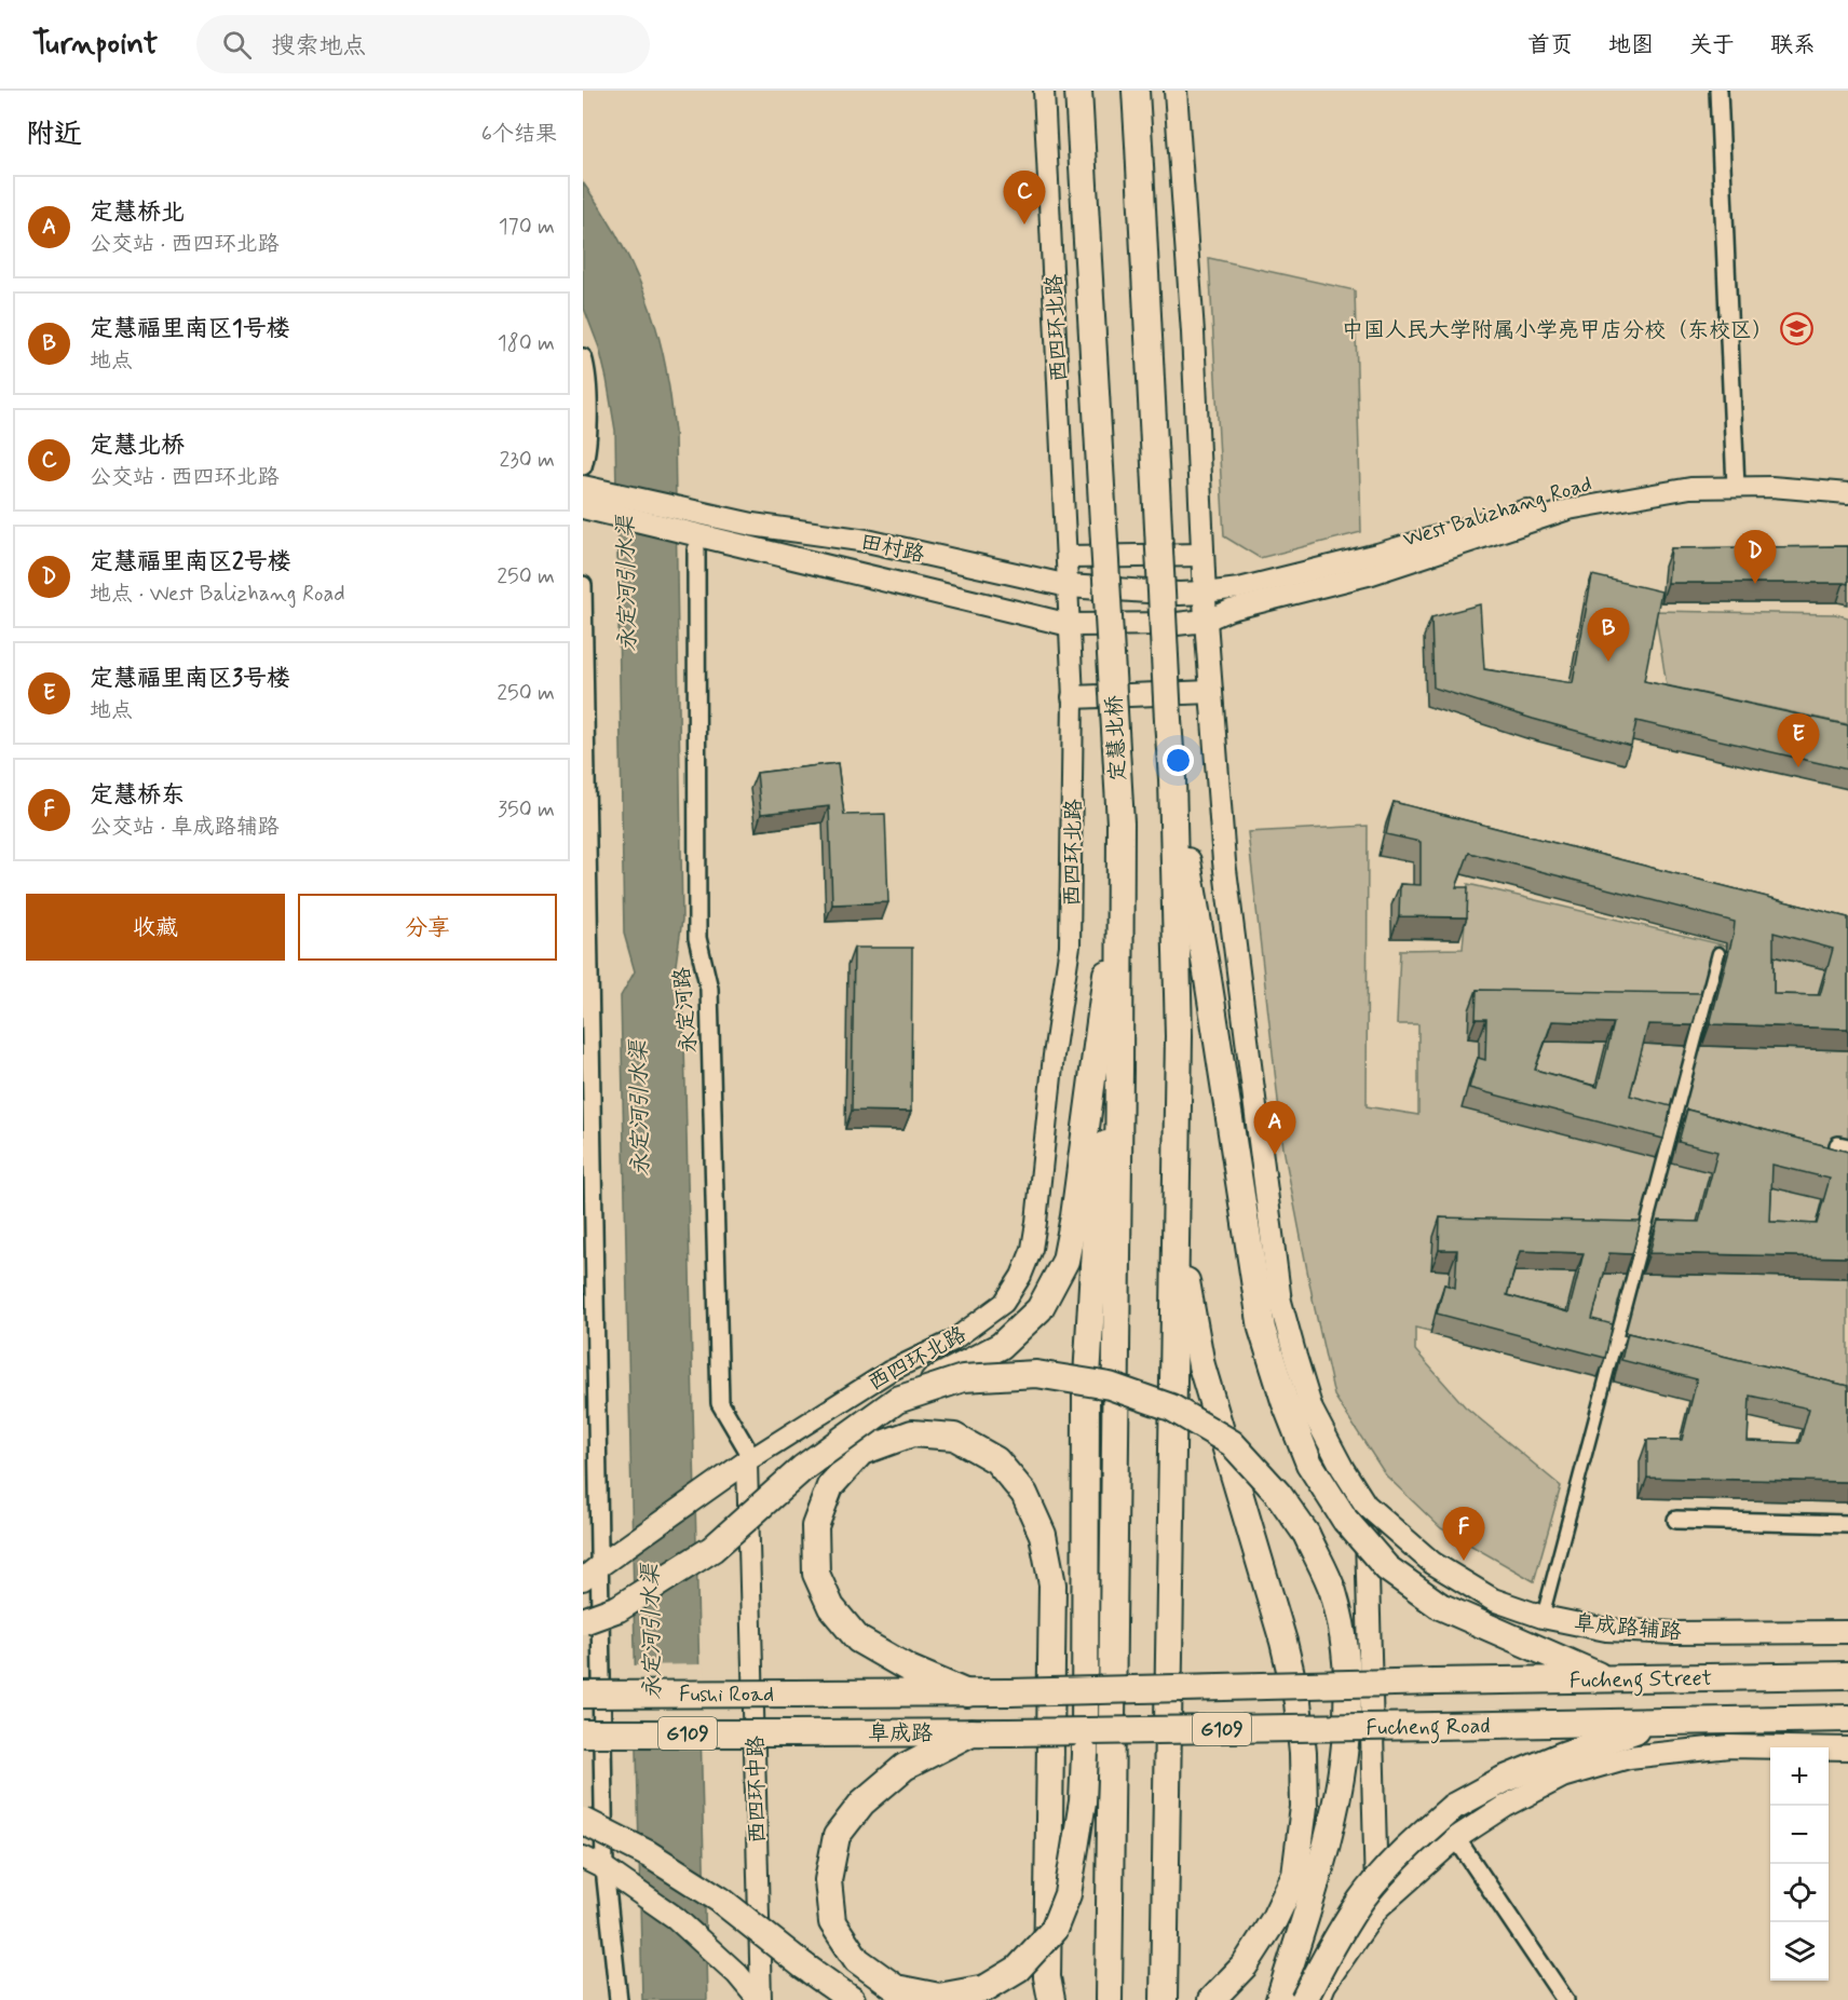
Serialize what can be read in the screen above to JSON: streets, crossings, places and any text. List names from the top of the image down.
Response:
{
  "streets": {
    "highway": [
      "定慧北桥",
      "Fucheng Street",
      "Fushi Road",
      "Fucheng Road",
      "G109",
      "阜成路"
    ],
    "main road": ["田村路", "阜成路辅路"],
    "street": [
      "西四环北路",
      "West Balizhang Road",
      "永定河路",
      "西四环中路"
    ]
  },
  "crossings": [
    ["西四环北路", "田村路"],
    ["西四环北路", "永定河路"],
    ["西四环北路", "西四环中路"],
    ["West Balizhang Road", "田村路"],
    ["永定河路", "西四环中路"],
    ["Fucheng Street", "Fucheng Road"],
    ["Fushi Road", "阜成路"],
    ["Fucheng Road", "阜成路"]
  ],
  "water": ["永定河引水渠"],
  "places": {
    "school or university": ["中国人民大学附属小学亮甲店分校（东校区）"]
  },
  "page": {
    "header": "Turnpoint",
    "search": "搜索地点",
    "nav": [
      "首页",
      "地图",
      "关于",
      "联系"
    ],
    "heading": ["附近", "6个结果"],
    "pins": [
      "C",
      "D",
      "B",
      "E",
      "A",
      "F"
    ],
    "list": [
      {
        "mark": "A",
        "name": "定慧桥北",
        "note": "公交站 · 西四环北路",
        "value": "170 m"
      },
      {
        "mark": "B",
        "name": "定慧福里南区1号楼",
        "note": "地点",
        "value": "180 m"
      },
      {
        "mark": "C",
        "name": "定慧北桥",
        "note": "公交站 · 西四环北路",
        "value": "230 m"
      },
      {
        "mark": "D",
        "name": "定慧福里南区2号楼",
        "note": "地点 · West Balizhang Road",
        "value": "250 m"
      },
      {
        "mark": "E",
        "name": "定慧福里南区3号楼",
        "note": "地点",
        "value": "250 m"
      },
      {
        "mark": "F",
        "name": "定慧桥东",
        "note": "公交站 · 阜成路辅路",
        "value": "350 m"
      }
    ],
    "buttons": ["收藏", "分享"],
    "map_buttons": ["+", "−"]
  }
}
